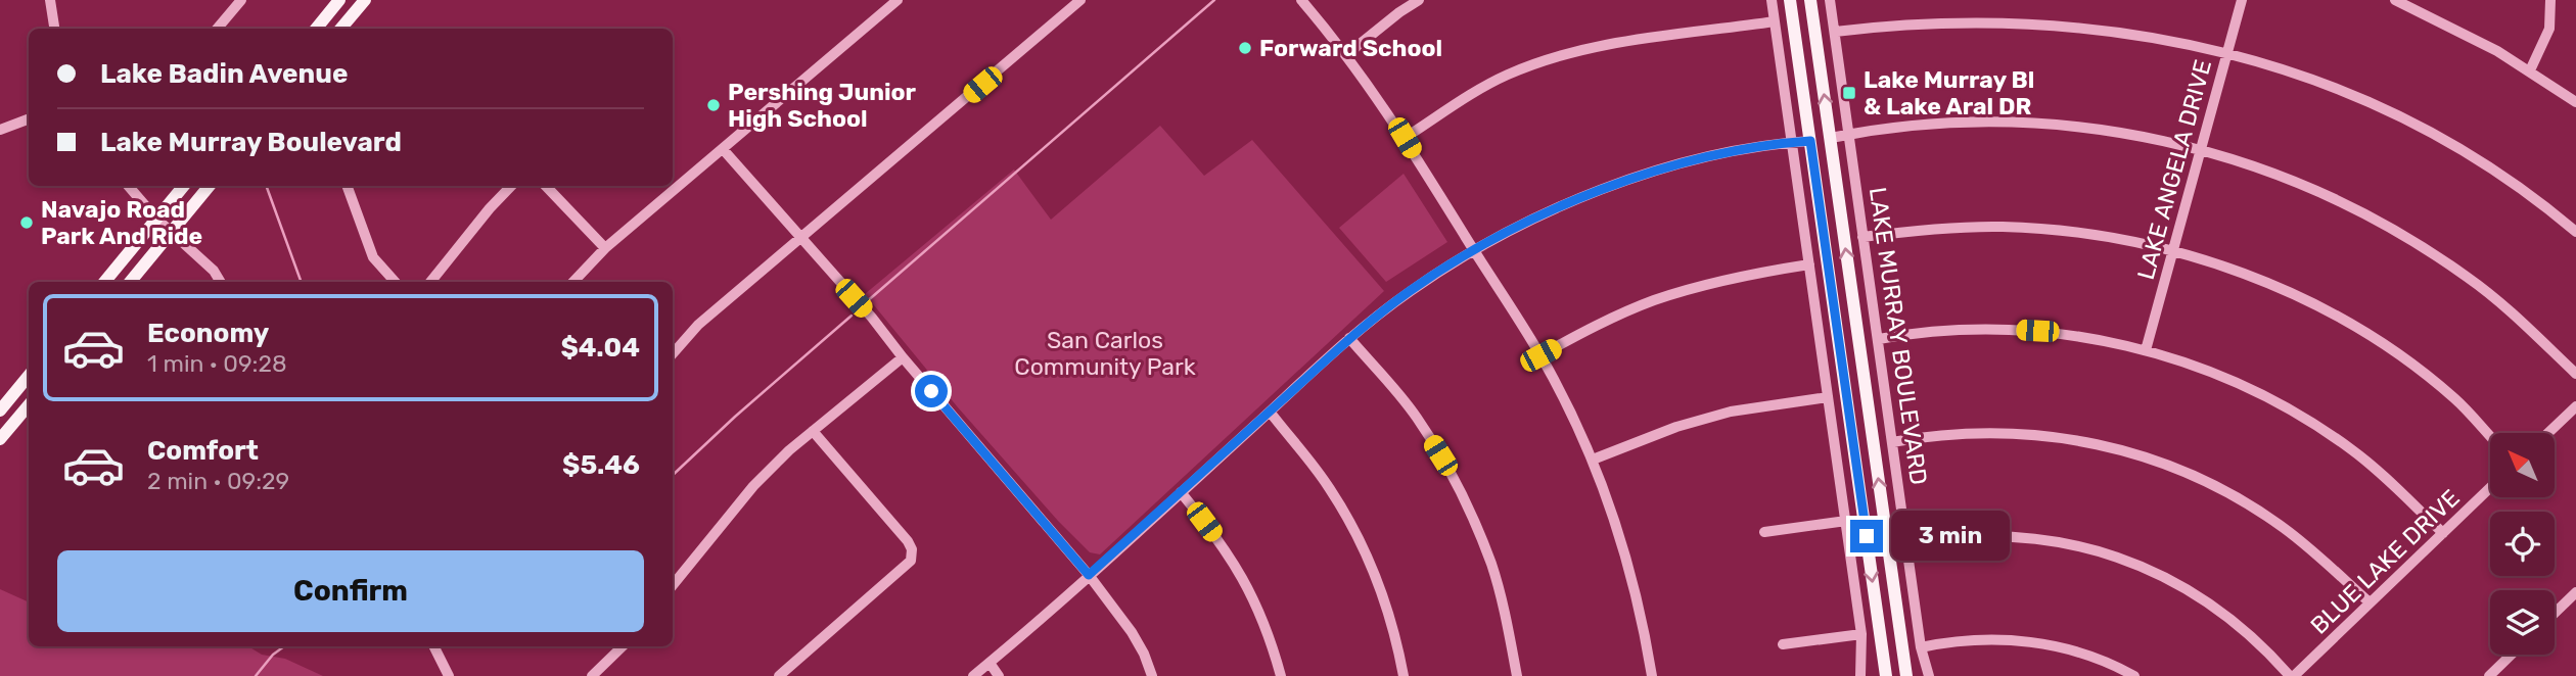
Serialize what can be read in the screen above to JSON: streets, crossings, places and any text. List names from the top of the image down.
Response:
{
  "streets": {
    "main road": ["LAKE MURRAY BOULEVARD"],
    "street": ["LAKE ANGELA DRIVE", "BLUE LAKE DRIVE"]
  },
  "parks": ["San Carlos Community Park"],
  "places": {
    "other": ["Forward School", "Pershing Junior High School", "Navajo Road Park And Ride"],
    "transit": ["Lake Murray Bl & Lake Aral DR"]
  },
  "north": "top left",
  "page": {
    "banner": ["Lake Badin Avenue", "Lake Murray Boulevard"],
    "list": [
      {
        "name": "Economy",
        "note": "1 min · 09:28",
        "value": "$4.04"
      },
      {
        "name": "Comfort",
        "note": "2 min · 09:29",
        "value": "$5.46"
      }
    ],
    "bubble": "3 min",
    "buttons": "Confirm"
  }
}
